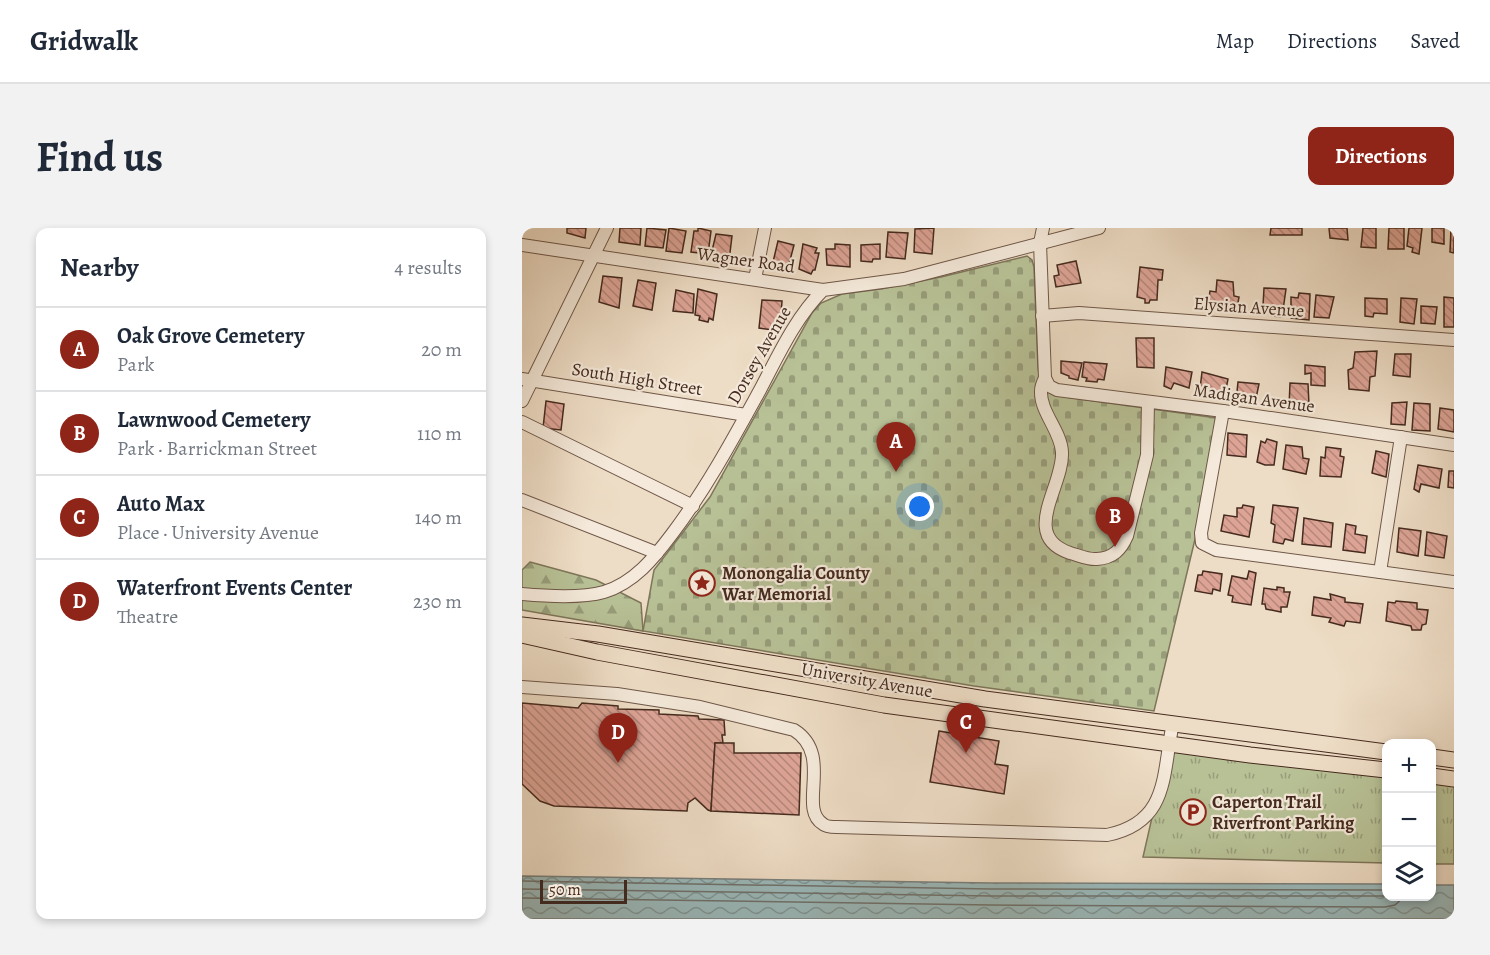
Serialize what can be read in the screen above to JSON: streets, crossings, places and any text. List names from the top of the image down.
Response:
{
  "streets": {
    "main road": ["University Avenue"],
    "street": [
      "Wagner Road",
      "Elysian Avenue",
      "Dorsey Avenue",
      "South High Street",
      "Madigan Avenue"
    ]
  },
  "crossings": [
    ["Wagner Road", "Dorsey Avenue"],
    ["Dorsey Avenue", "South High Street"]
  ],
  "places": {
    "place": ["Monongalia County War Memorial"],
    "parking": ["Caperton Trail Riverfront Parking"]
  },
  "scale_bar": "50 m",
  "page": {
    "header": "Gridwalk",
    "nav": ["Map", "Directions", "Saved"],
    "buttons": "Directions",
    "title": "Find us",
    "heading": ["Nearby", "4 results"],
    "list": [
      {
        "mark": "A",
        "name": "Oak Grove Cemetery",
        "note": "Park",
        "value": "20 m"
      },
      {
        "mark": "B",
        "name": "Lawnwood Cemetery",
        "note": "Park · Barrickman Street",
        "value": "110 m"
      },
      {
        "mark": "C",
        "name": "Auto Max",
        "note": "Place · University Avenue",
        "value": "140 m"
      },
      {
        "mark": "D",
        "name": "Waterfront Events Center",
        "note": "Theatre",
        "value": "230 m"
      }
    ],
    "pins": [
      "A",
      "B",
      "C",
      "D"
    ],
    "map_buttons": ["+", "−"],
    "scale": "50 m"
  }
}
